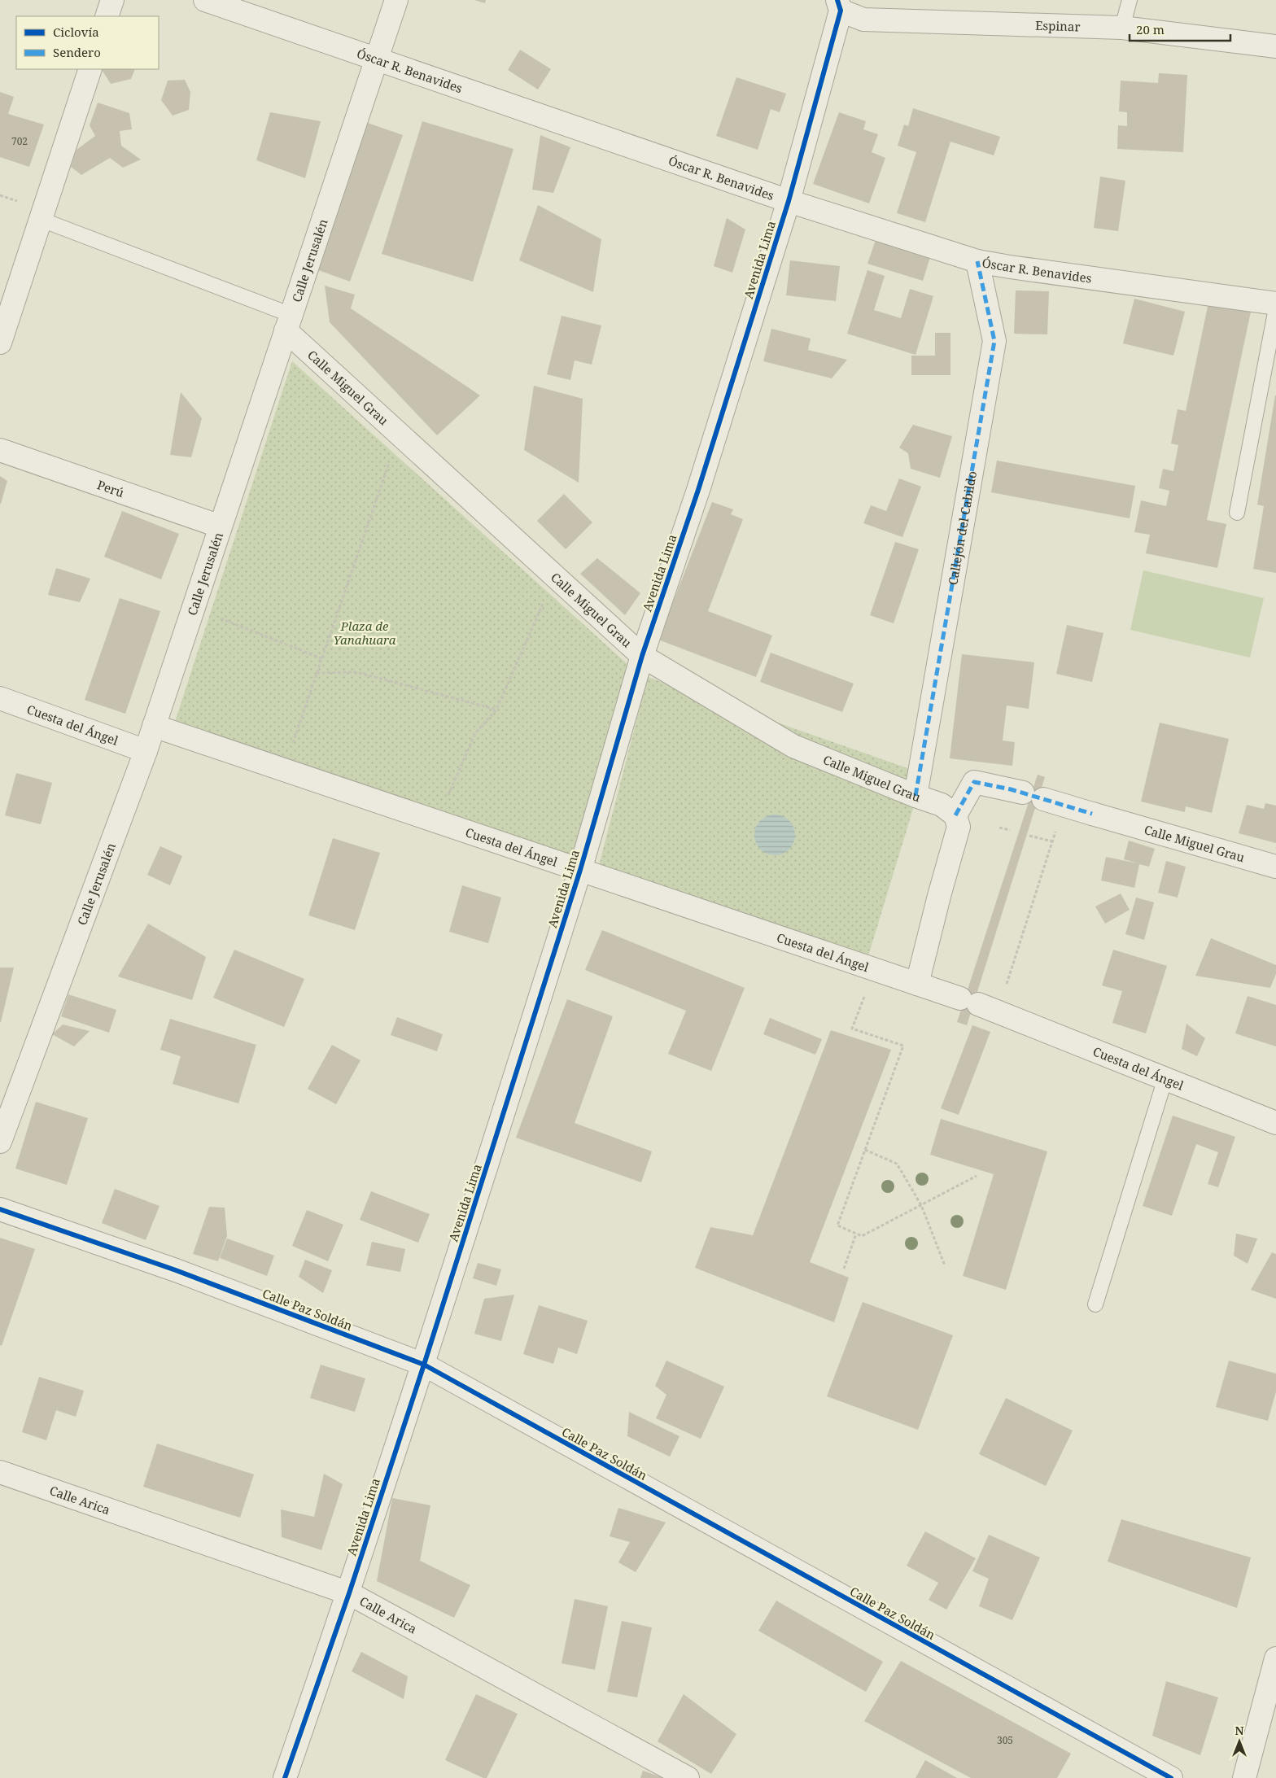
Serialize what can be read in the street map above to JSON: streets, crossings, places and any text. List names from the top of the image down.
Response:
{
  "streets": {
    "street": [
      "Espinar",
      "Óscar R. Benavides",
      "Avenida Lima",
      "Calle Jerusalén",
      "Calle Miguel Grau",
      "Perú",
      "Callejón del Cabildo",
      "Cuesta del Ángel",
      "Calle Paz Soldán",
      "Calle Arica"
    ]
  },
  "crossings": [
    ["Espinar", "Avenida Lima"],
    ["Óscar R. Benavides", "Avenida Lima"],
    ["Óscar R. Benavides", "Calle Jerusalén"],
    ["Óscar R. Benavides", "Callejón del Cabildo"],
    ["Avenida Lima", "Calle Miguel Grau"],
    ["Avenida Lima", "Cuesta del Ángel"],
    ["Avenida Lima", "Calle Paz Soldán"],
    ["Avenida Lima", "Calle Arica"],
    ["Calle Jerusalén", "Calle Miguel Grau"],
    ["Calle Jerusalén", "Perú"],
    ["Calle Jerusalén", "Cuesta del Ángel"],
    ["Calle Miguel Grau", "Callejón del Cabildo"]
  ],
  "parks": ["Plaza de Yanahuara"],
  "house_numbers": ["702", "305"],
  "legend": ["Ciclovía", "Sendero"],
  "scale_bar": "20 m",
  "north": "top"
}
